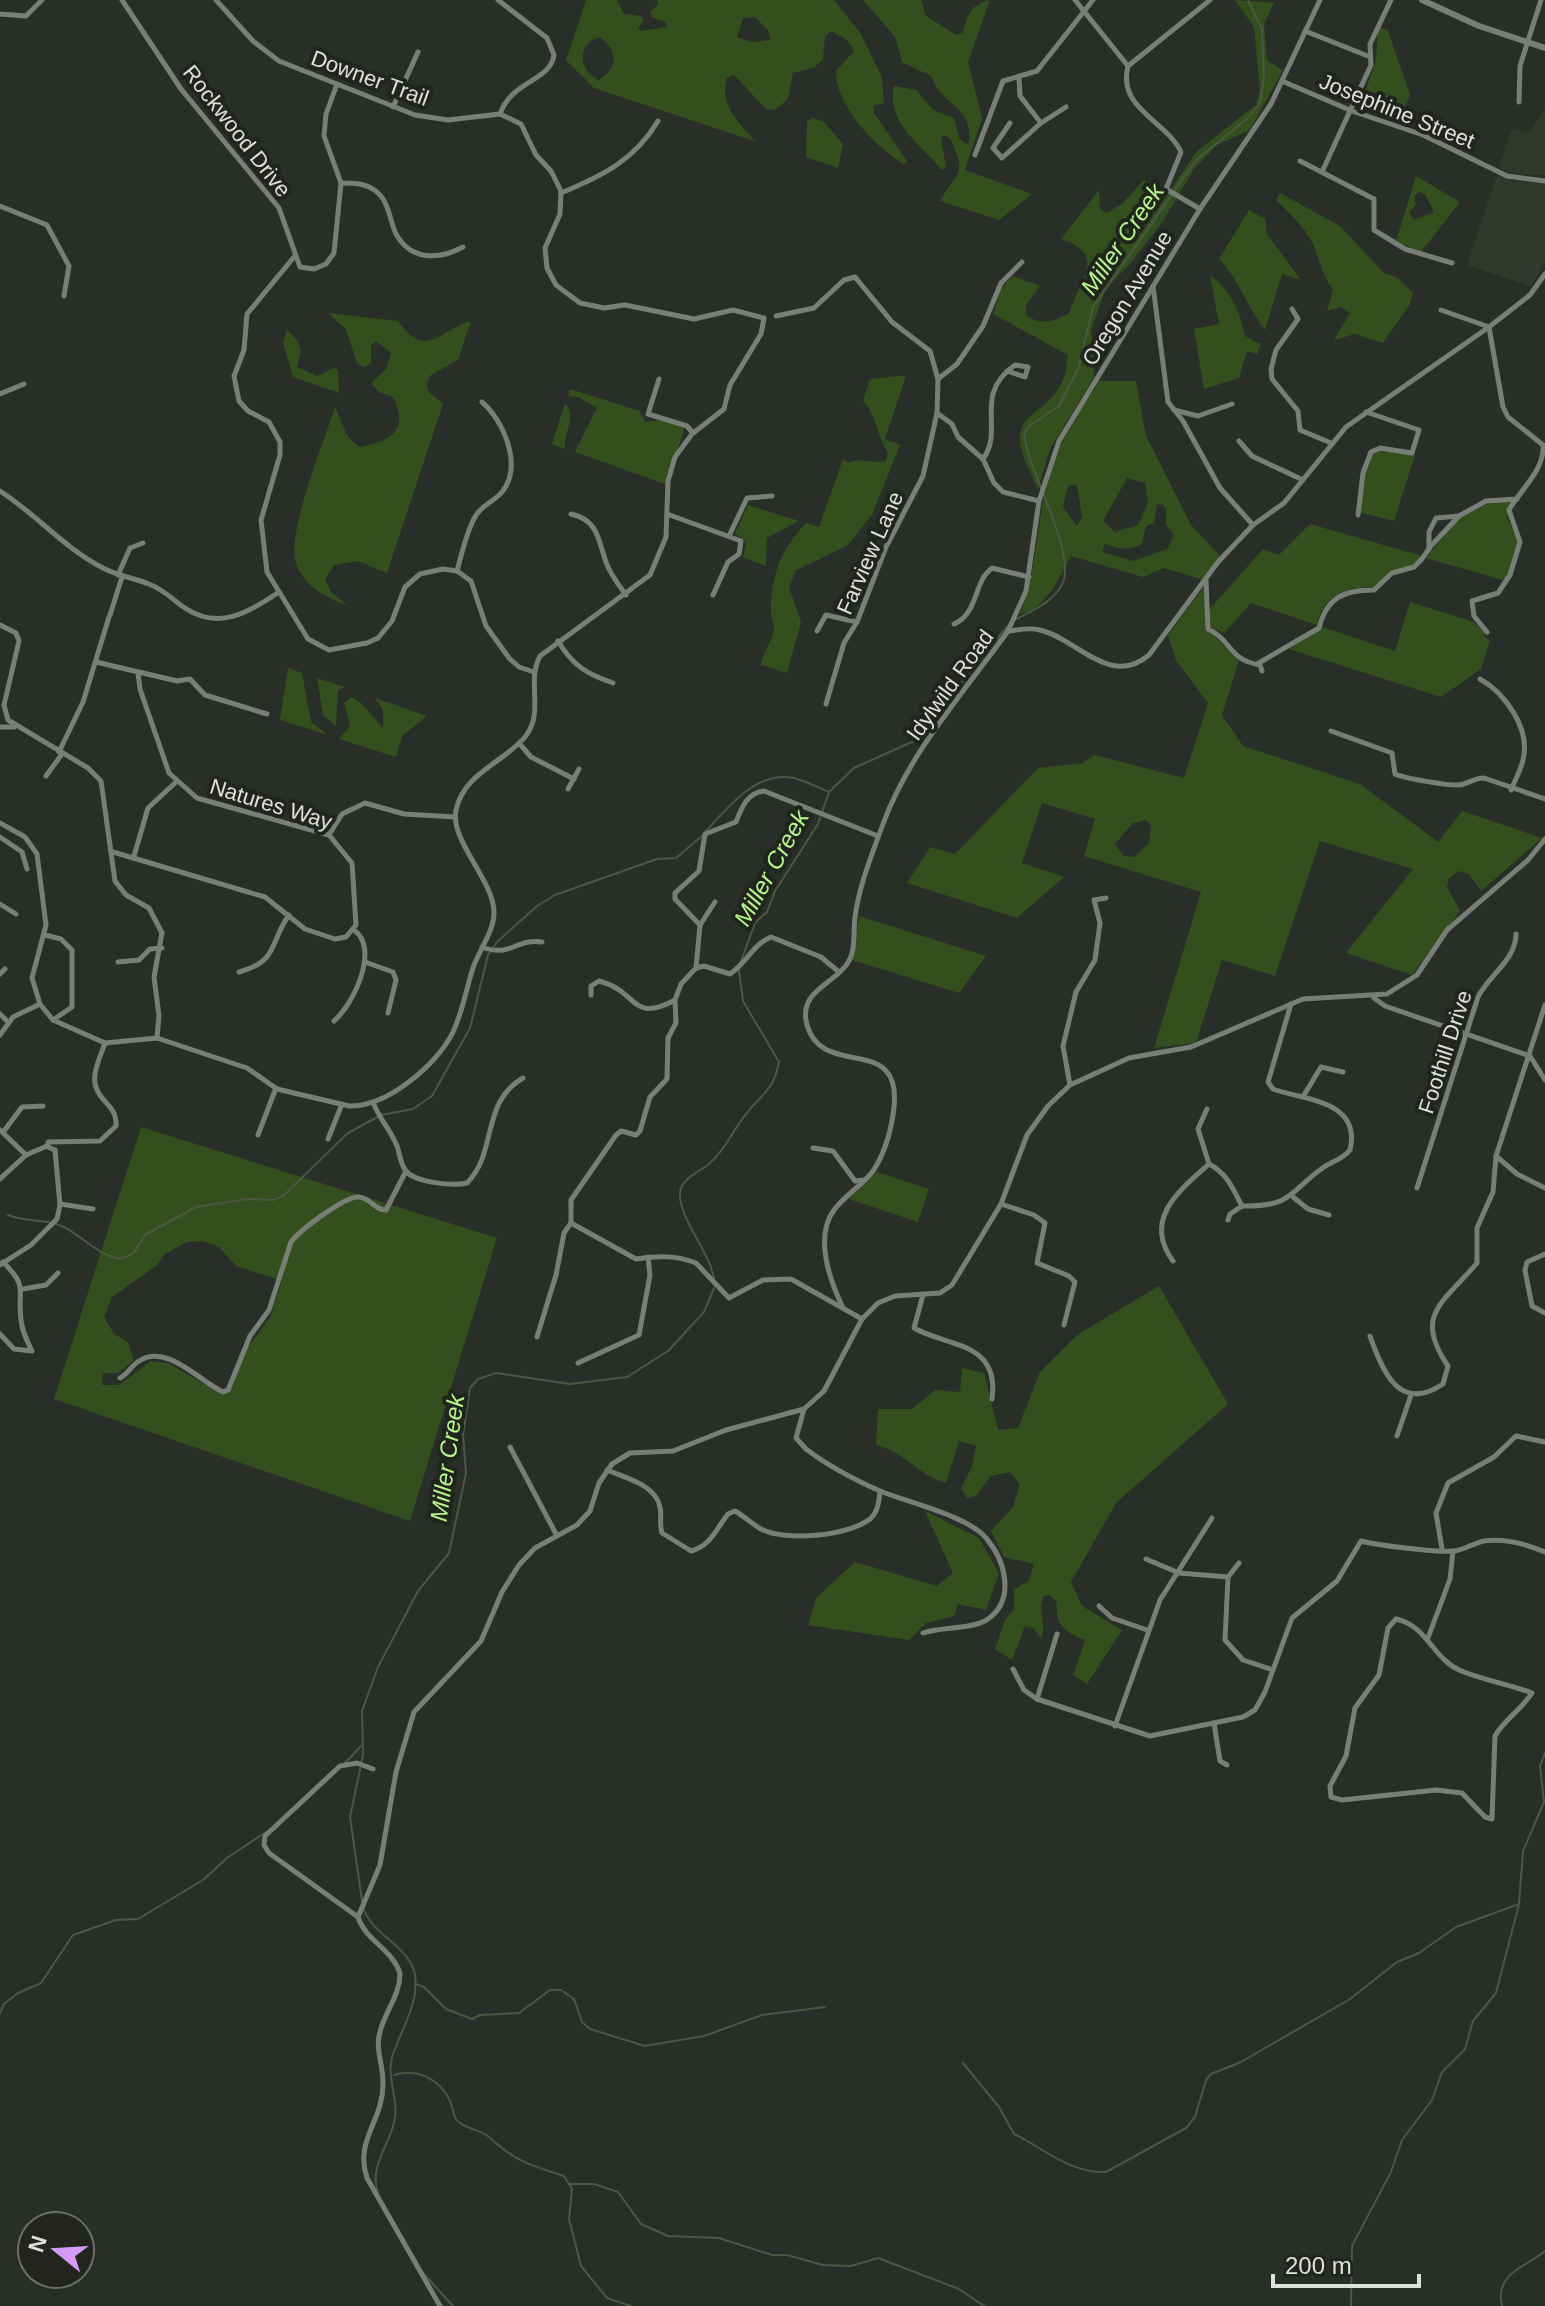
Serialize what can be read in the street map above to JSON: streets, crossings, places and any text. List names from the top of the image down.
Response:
{
  "streets": {
    "street": [
      "Downer Trail",
      "Josephine Street",
      "Rockwood Drive",
      "Oregon Avenue",
      "Farview Lane",
      "Idylwild Road",
      "Natures Way",
      "Foothill Drive"
    ]
  },
  "crossings": [
    ["Josephine Street", "Oregon Avenue"],
    ["Oregon Avenue", "Idylwild Road"]
  ],
  "water": ["Miller Creek"],
  "scale_bar": "200 m",
  "north": "left"
}
